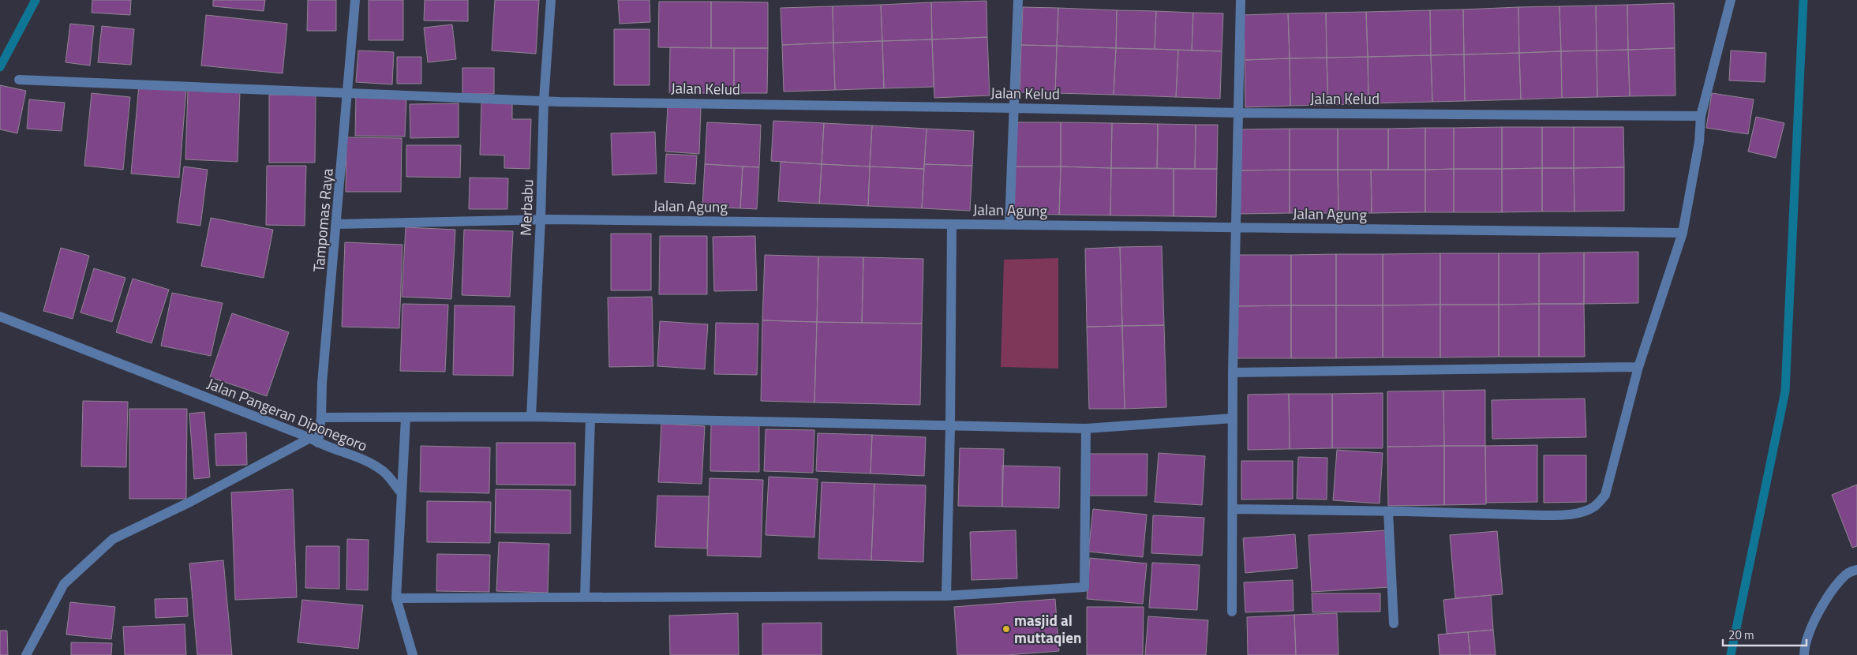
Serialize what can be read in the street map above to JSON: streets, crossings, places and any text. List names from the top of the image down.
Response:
{
  "streets": {
    "street": [
      "Jalan Kelud",
      "Jalan Agung",
      "Merbabu",
      "Tampomas Raya",
      "Jalan Pangeran Diponegoro"
    ]
  },
  "crossings": [
    ["Jalan Kelud", "Merbabu"],
    ["Jalan Kelud", "Tampomas Raya"],
    ["Jalan Agung", "Merbabu"],
    ["Jalan Agung", "Tampomas Raya"],
    ["Tampomas Raya", "Jalan Pangeran Diponegoro"]
  ],
  "places": ["masjid al muttaqien"],
  "scale_bar": "20 m"
}
